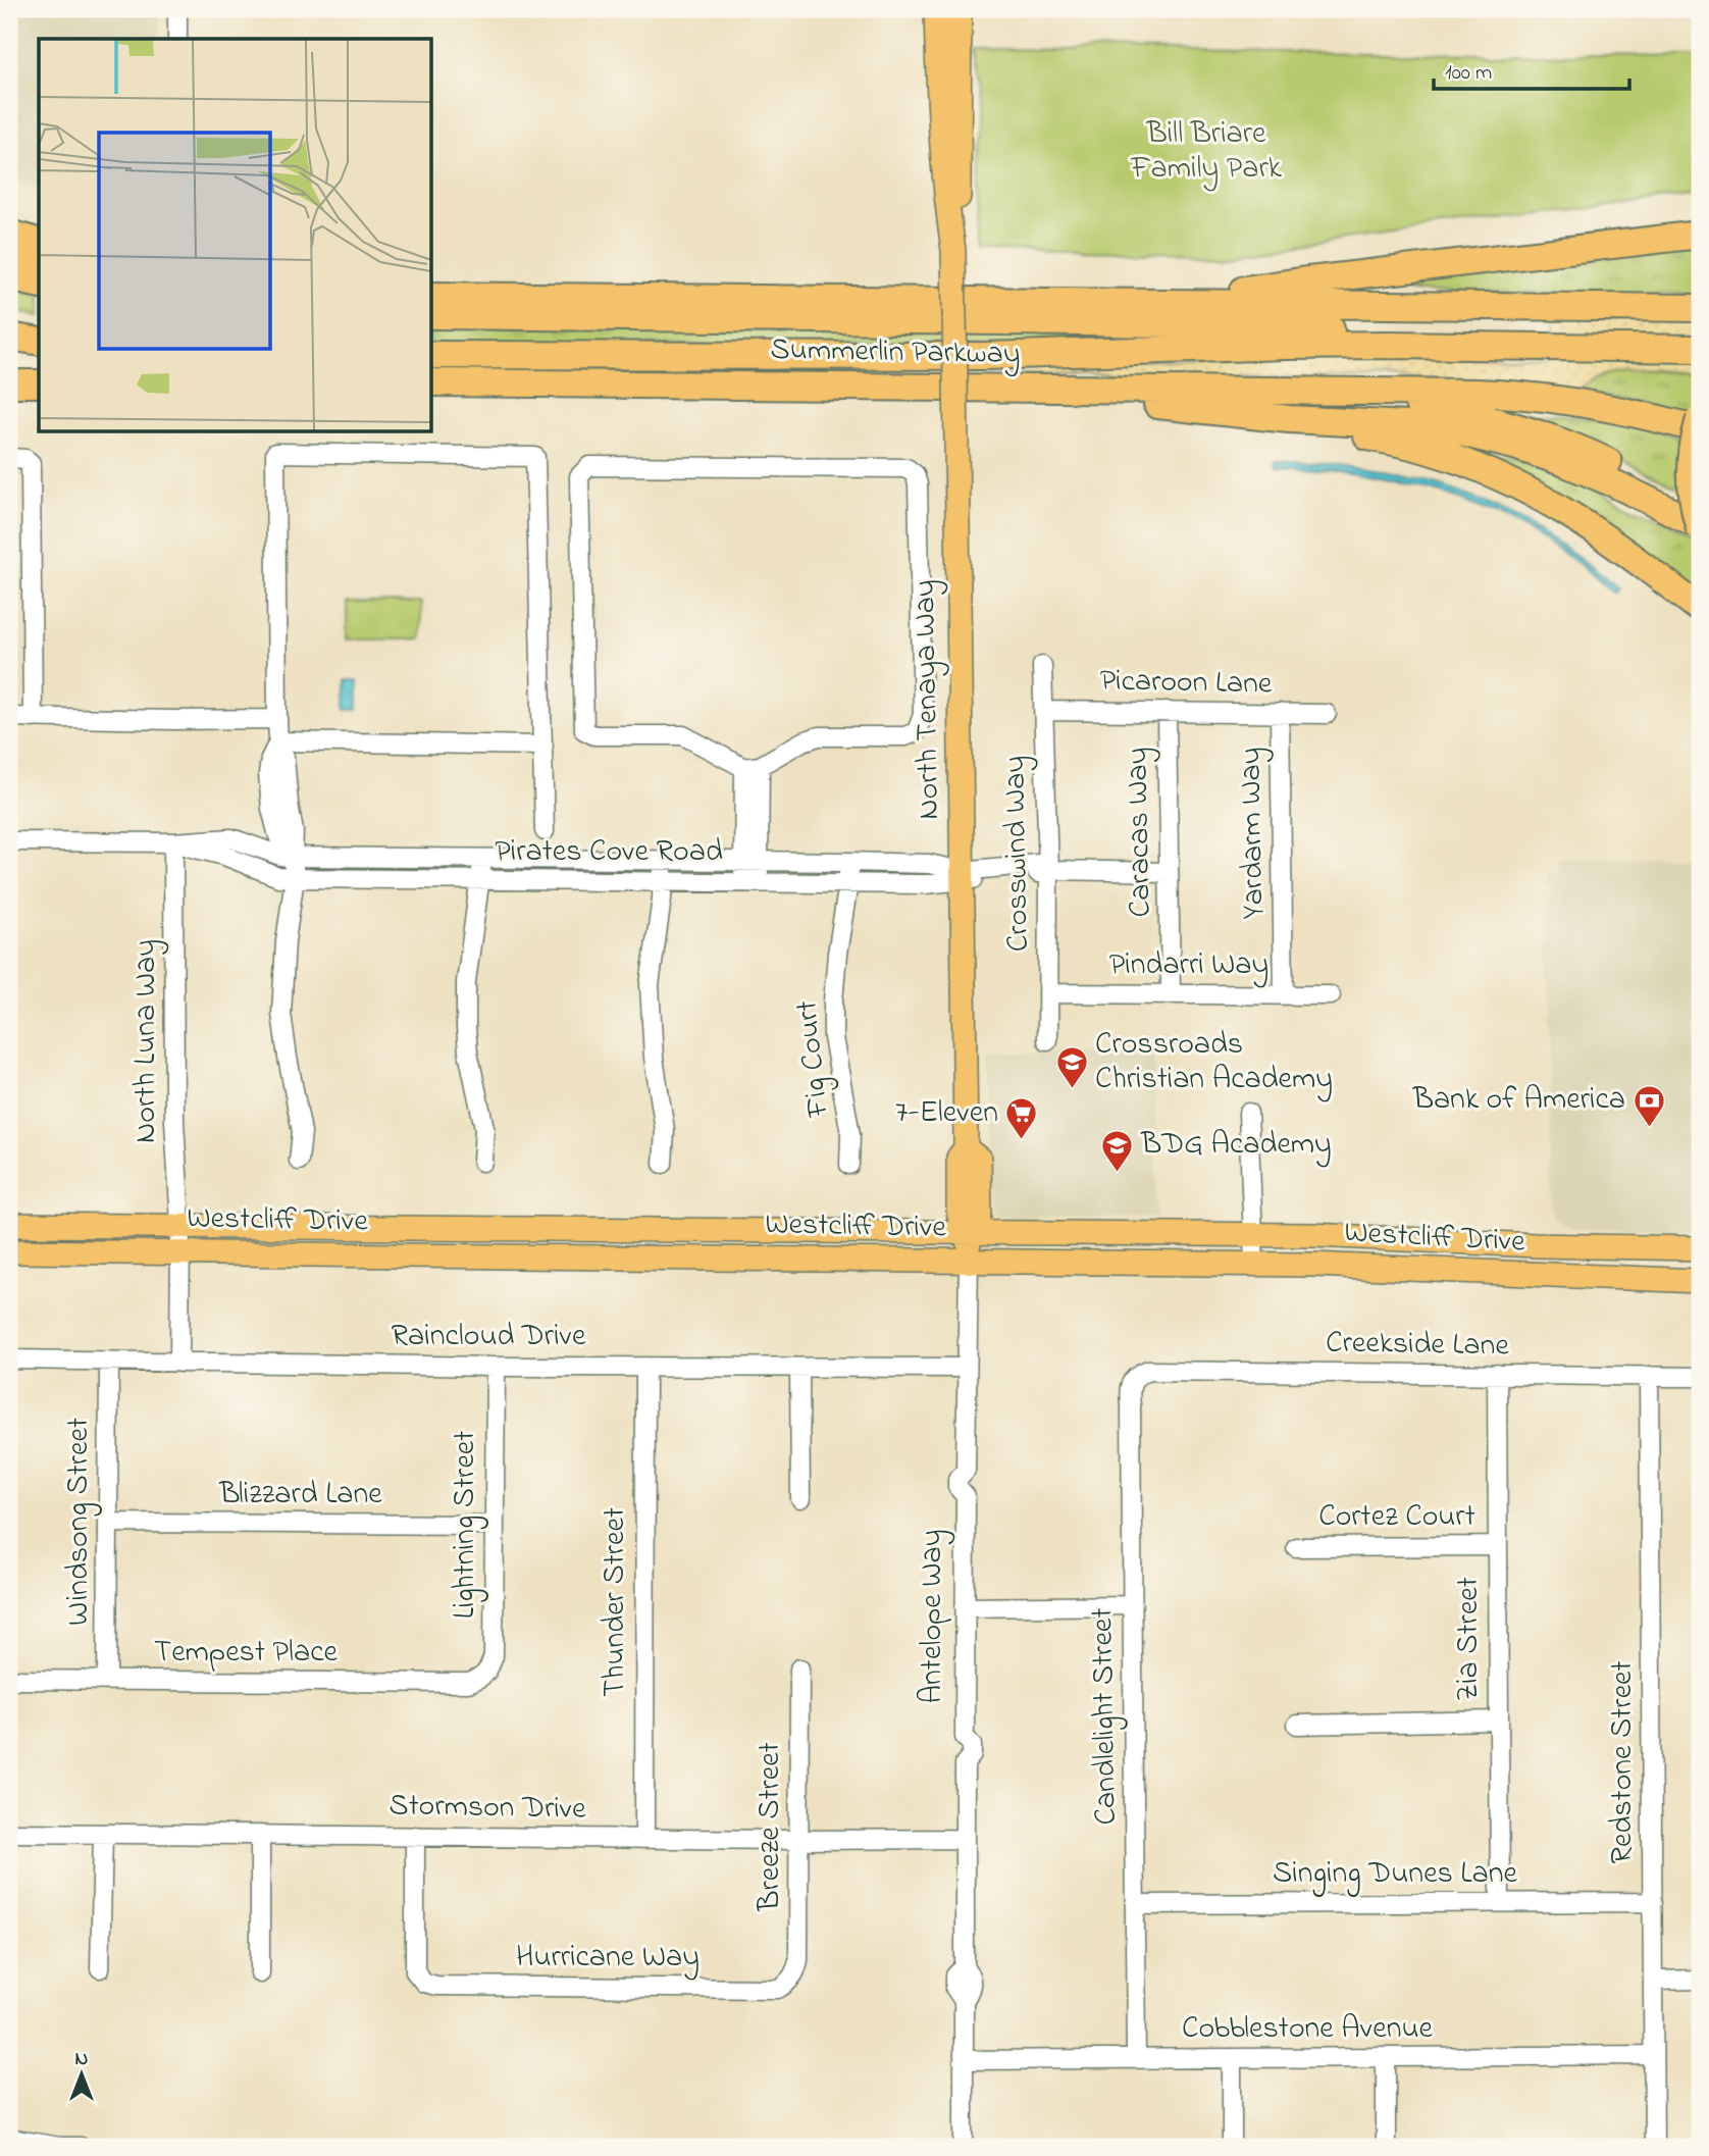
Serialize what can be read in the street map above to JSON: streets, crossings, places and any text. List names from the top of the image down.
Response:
{
  "streets": {
    "highway": ["Summerlin Parkway"],
    "main road": ["North Tenaya Way", "Westcliff Drive"],
    "street": [
      "Picaroon Lane",
      "Caracas Way",
      "Yardarm Way",
      "Pirates Cove Road",
      "Crosswind Way",
      "Pindarri Way",
      "North Luna Way",
      "Fig Court",
      "Raincloud Drive",
      "Creekside Lane",
      "Blizzard Lane",
      "Cortez Court",
      "Windsong Street",
      "Lightning Street",
      "Thunder Street",
      "Antelope Way",
      "Zia Street",
      "Tempest Place",
      "Candlelight Street",
      "Redstone Street",
      "Stormson Drive",
      "Breeze Street",
      "Singing Dunes Lane",
      "Hurricane Way",
      "Cobblestone Avenue"
    ]
  },
  "crossings": [
    ["Picaroon Lane", "Caracas Way"],
    ["Picaroon Lane", "Yardarm Way"],
    ["Picaroon Lane", "Crosswind Way"],
    ["North Tenaya Way", "Pirates Cove Road"],
    ["North Tenaya Way", "Westcliff Drive"],
    ["North Tenaya Way", "Antelope Way"],
    ["Caracas Way", "Pirates Cove Road"],
    ["Caracas Way", "Pindarri Way"],
    ["Yardarm Way", "Pindarri Way"],
    ["Pirates Cove Road", "Crosswind Way"],
    ["Pirates Cove Road", "North Luna Way"],
    ["Pirates Cove Road", "Fig Court"],
    ["Crosswind Way", "Pindarri Way"],
    ["North Luna Way", "Westcliff Drive"],
    ["North Luna Way", "Raincloud Drive"],
    ["Westcliff Drive", "Antelope Way"],
    ["Raincloud Drive", "Windsong Street"],
    ["Raincloud Drive", "Lightning Street"],
    ["Raincloud Drive", "Thunder Street"],
    ["Raincloud Drive", "Antelope Way"],
    ["Creekside Lane", "Zia Street"],
    ["Creekside Lane", "Candlelight Street"],
    ["Creekside Lane", "Redstone Street"],
    ["Blizzard Lane", "Windsong Street"],
    ["Blizzard Lane", "Lightning Street"],
    ["Cortez Court", "Zia Street"],
    ["Windsong Street", "Tempest Place"],
    ["Lightning Street", "Tempest Place"],
    ["Thunder Street", "Stormson Drive"],
    ["Antelope Way", "Stormson Drive"],
    ["Antelope Way", "Cobblestone Avenue"],
    ["Zia Street", "Singing Dunes Lane"],
    ["Candlelight Street", "Singing Dunes Lane"],
    ["Candlelight Street", "Cobblestone Avenue"],
    ["Redstone Street", "Singing Dunes Lane"],
    ["Redstone Street", "Cobblestone Avenue"],
    ["Stormson Drive", "Breeze Street"],
    ["Stormson Drive", "Hurricane Way"],
    ["Breeze Street", "Hurricane Way"]
  ],
  "parks": ["Bill Briare Family Park"],
  "places": {
    "school or university": ["Crossroads Christian Academy", "BDG Academy"],
    "bank": ["Bank of America"],
    "supermarket": ["7-Eleven"]
  },
  "scale_bar": "100 m",
  "north": "top"
}
